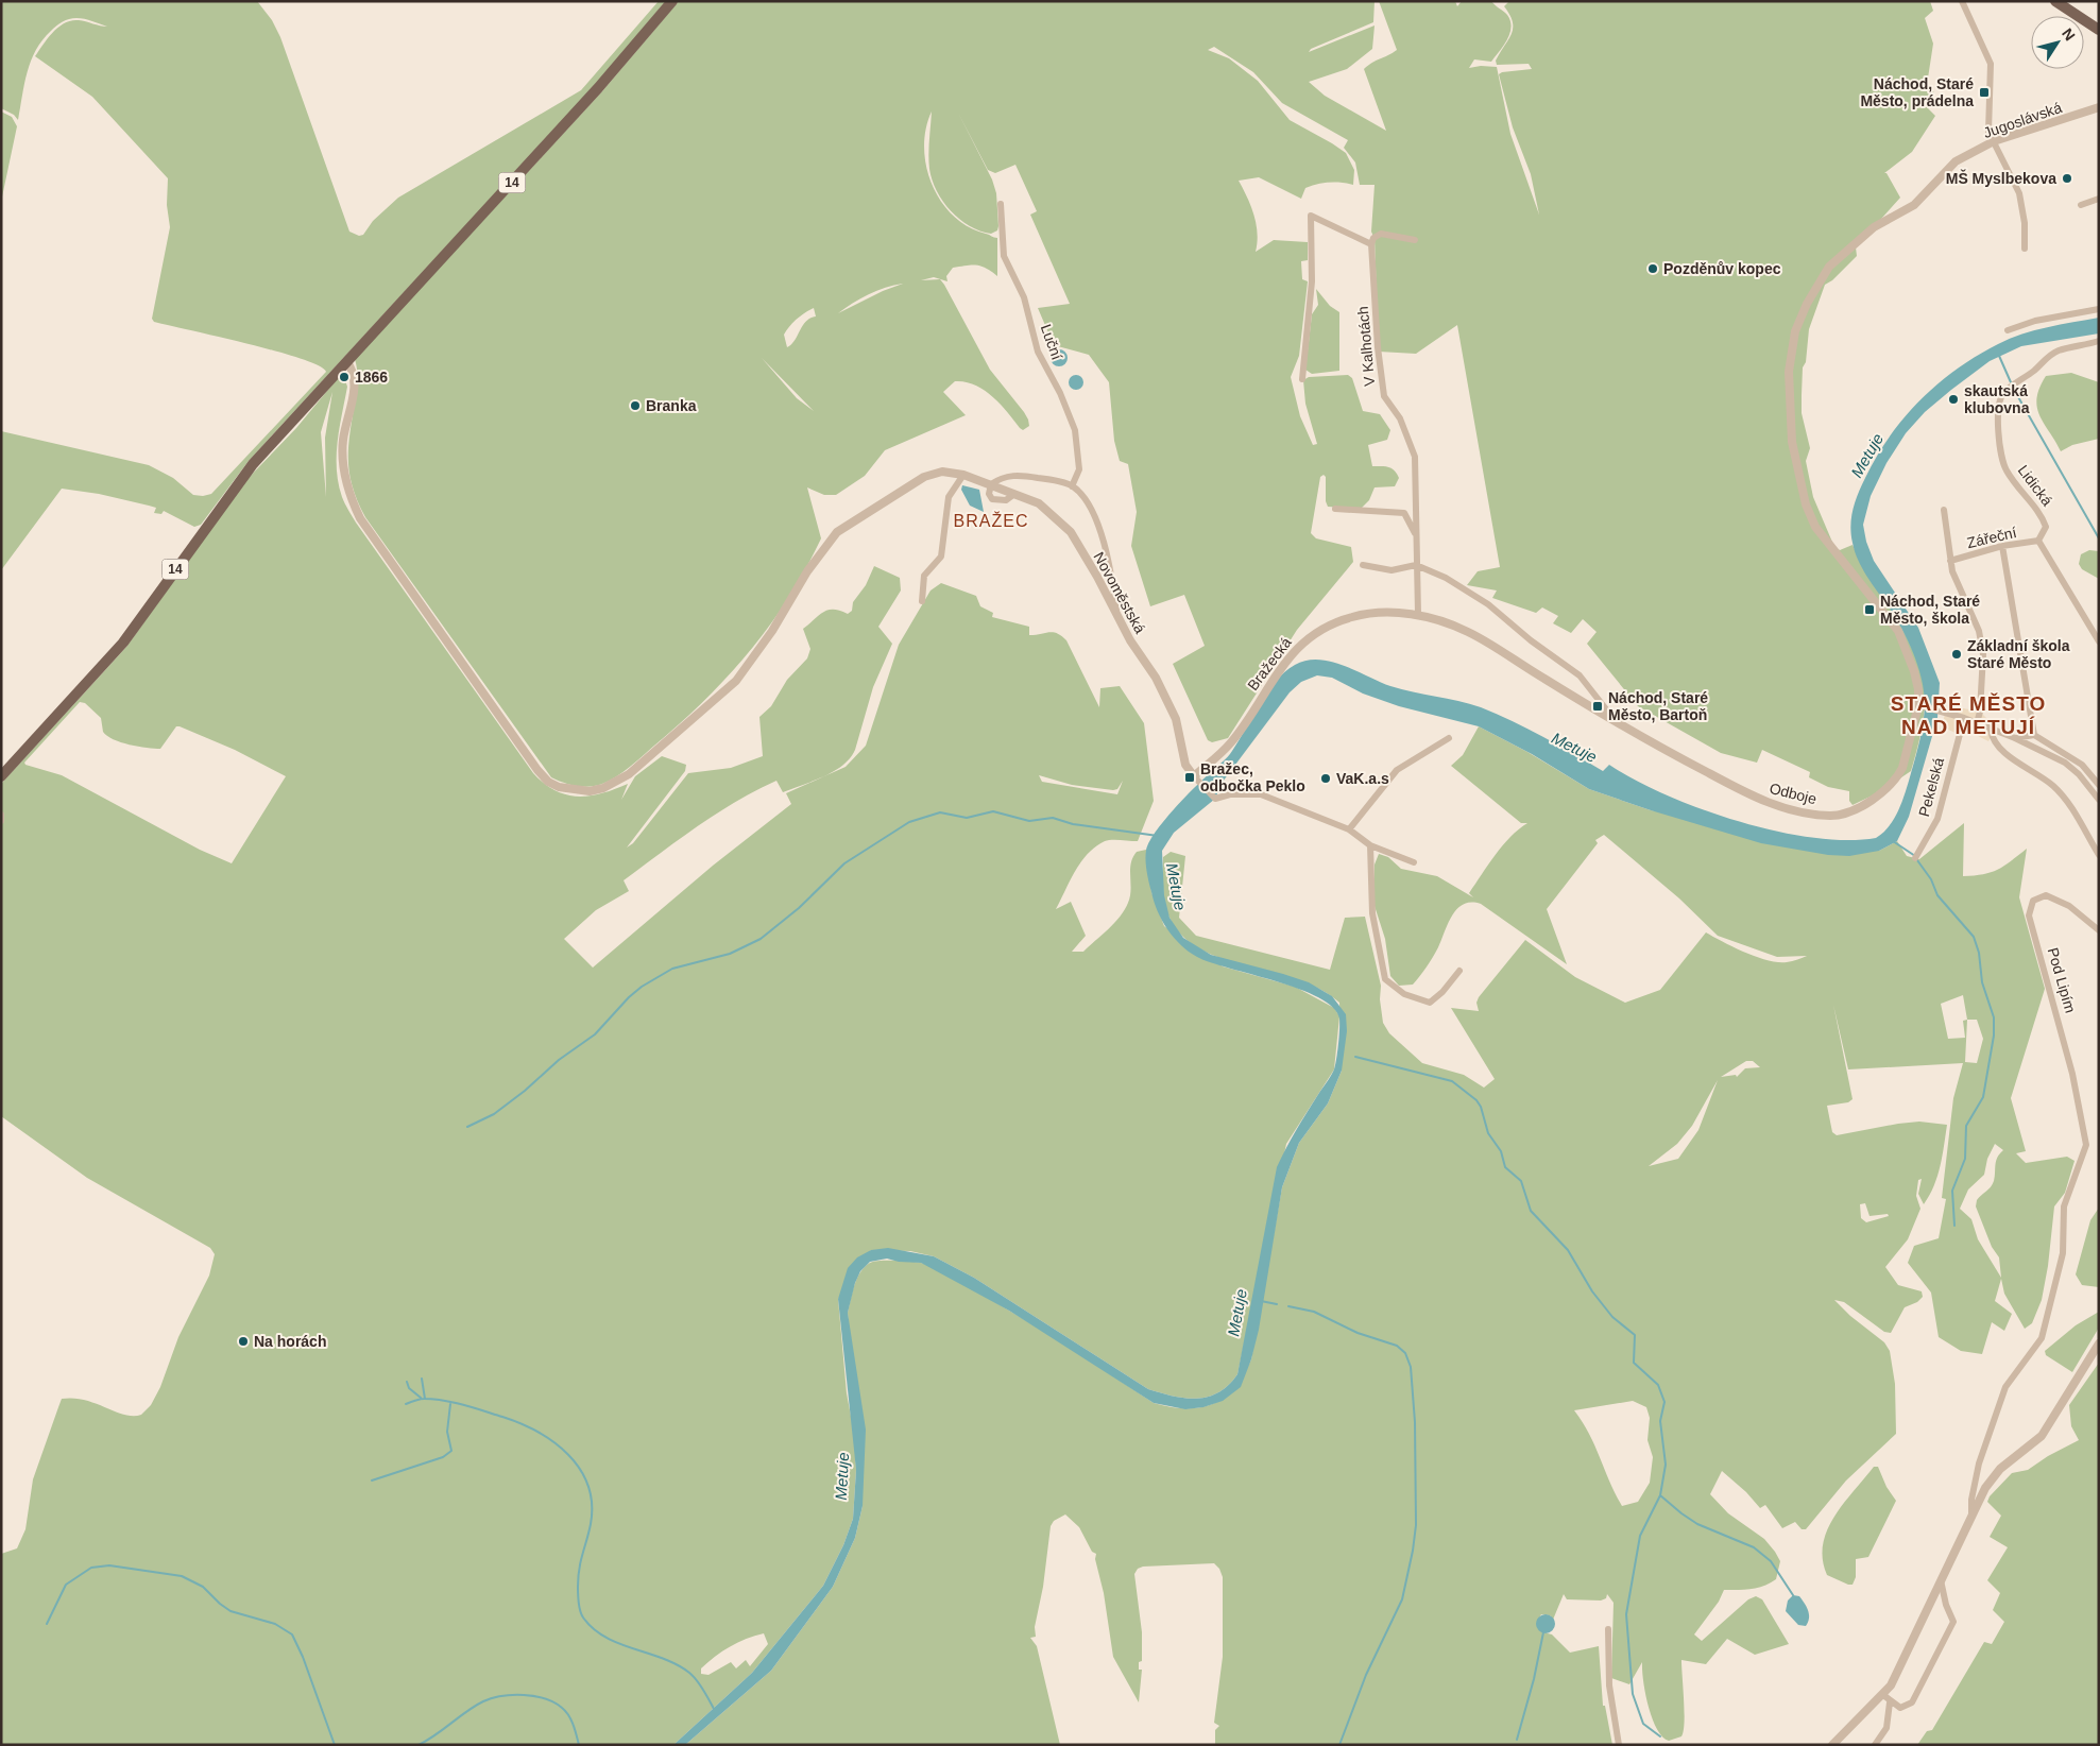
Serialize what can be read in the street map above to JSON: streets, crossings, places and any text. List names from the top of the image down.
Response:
{
  "streets": {
    "main road": ["14"],
    "street": [
      "Jugoslávská",
      "Luční",
      "V Kalhotách",
      "Lidická",
      "Zářeční",
      "Novoměstská",
      "Bražecká",
      "Pekelská",
      "Odboje",
      "Pod Lipím"
    ]
  },
  "crossings": [
    ["Jugoslávská", "Odboje"],
    ["14", "Novoměstská"],
    ["V Kalhotách", "Bražecká"],
    ["V Kalhotách", "Odboje"],
    ["Lidická", "Zářeční"],
    ["Novoměstská", "Bražecká"],
    ["Bražecká", "Odboje"]
  ],
  "districts": ["BRAŽEC", "STARÉ MĚSTO NAD METUJÍ"],
  "water": ["Metuje"],
  "places": {
    "transit": [
      "Náchod, Staré Město, prádelna",
      "Náchod, Staré Město, škola",
      "Náchod, Staré Město, Bartoň",
      "Bražec, odbočka Peklo"
    ],
    "other": [
      "MŠ Myslbekova",
      "Pozděnův kopec",
      "1866",
      "skautská klubovna",
      "Branka",
      "Základní škola Staré Město",
      "VaK.a.s",
      "Na horách"
    ]
  },
  "north": "top right"
}
